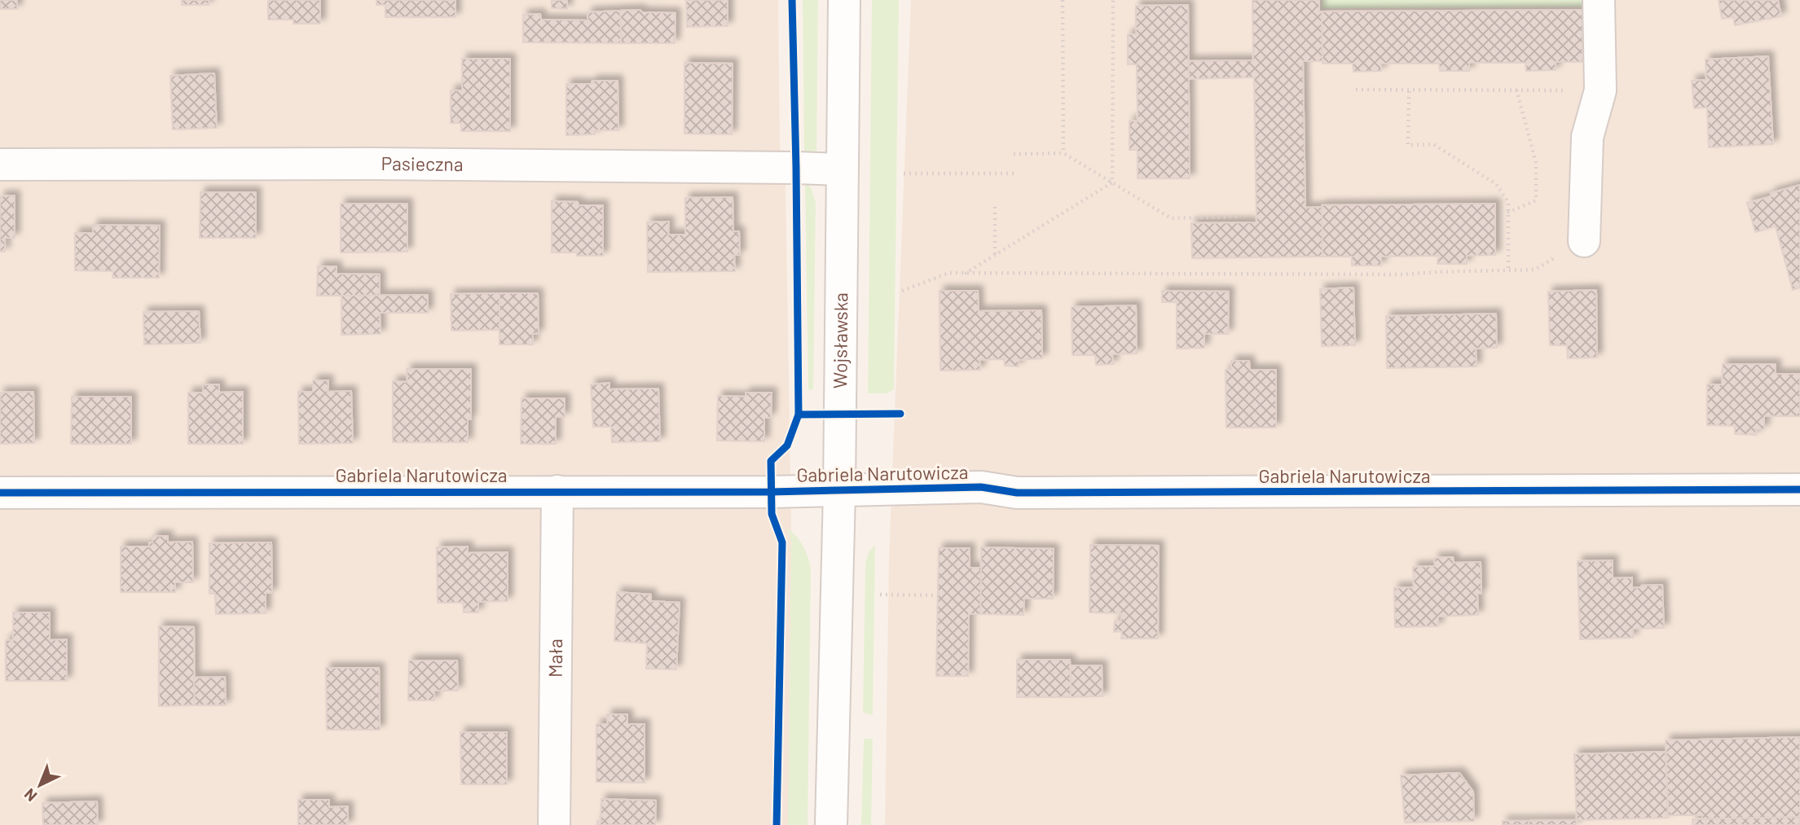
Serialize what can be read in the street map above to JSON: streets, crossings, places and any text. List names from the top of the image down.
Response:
{
  "streets": {
    "street": [
      "Pasieczna",
      "Wojsławska",
      "Gabriela Narutowicza",
      "Mała"
    ]
  },
  "crossings": [
    ["Pasieczna", "Wojsławska"],
    ["Wojsławska", "Gabriela Narutowicza"],
    ["Gabriela Narutowicza", "Mała"]
  ],
  "north": "bottom left"
}
